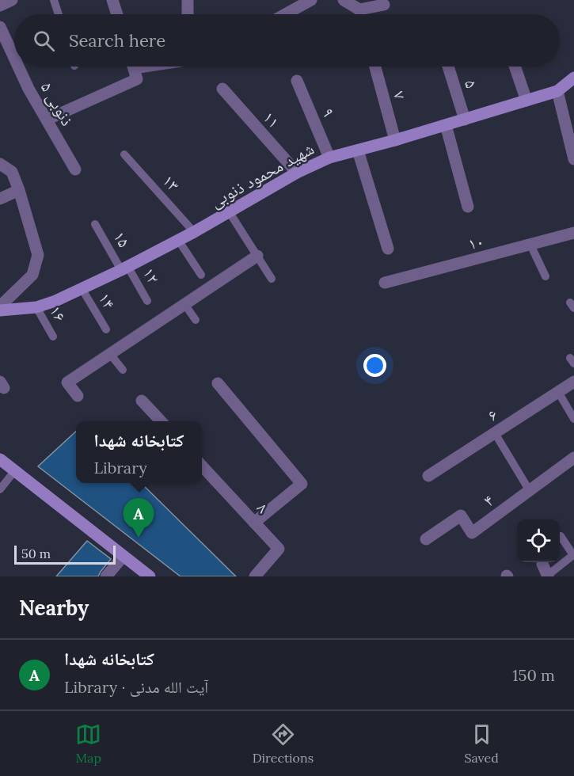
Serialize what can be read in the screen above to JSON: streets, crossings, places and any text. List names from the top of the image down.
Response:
{
  "streets": {
    "street": [
      "۵",
      "۷",
      "ذنوبی ۵",
      "۹",
      "۱۱",
      "شهید محمود ذنوبی",
      "۱۰",
      "۶",
      "۴",
      "۸"
    ],
    "lane": [
      "۱۳",
      "۱۵",
      "۱۲",
      "۱۴",
      "۱۶"
    ]
  },
  "crossings": [
    ["۵", "شهید محمود ذنوبی"],
    ["۷", "شهید محمود ذنوبی"],
    ["۹", "شهید محمود ذنوبی"],
    ["۱۱", "شهید محمود ذنوبی"],
    ["شهید محمود ذنوبی", "۱۳"],
    ["شهید محمود ذنوبی", "۱۵"],
    ["شهید محمود ذنوبی", "۱۲"],
    ["شهید محمود ذنوبی", "۱۴"],
    ["شهید محمود ذنوبی", "۱۶"],
    ["۱۵", "۱۲"]
  ],
  "scale_bar": "50 m",
  "page": {
    "search": "Search here",
    "popup": ["کتابخانه شهدا", "Library"],
    "pins": "A",
    "scale": "50 m",
    "heading": "Nearby",
    "list": [
      {
        "mark": "A",
        "name": "کتابخانه شهدا",
        "note": "Library · آیت الله مدنی",
        "value": "150 m"
      }
    ],
    "nav": ["Map", "Directions", "Saved"]
  }
}
